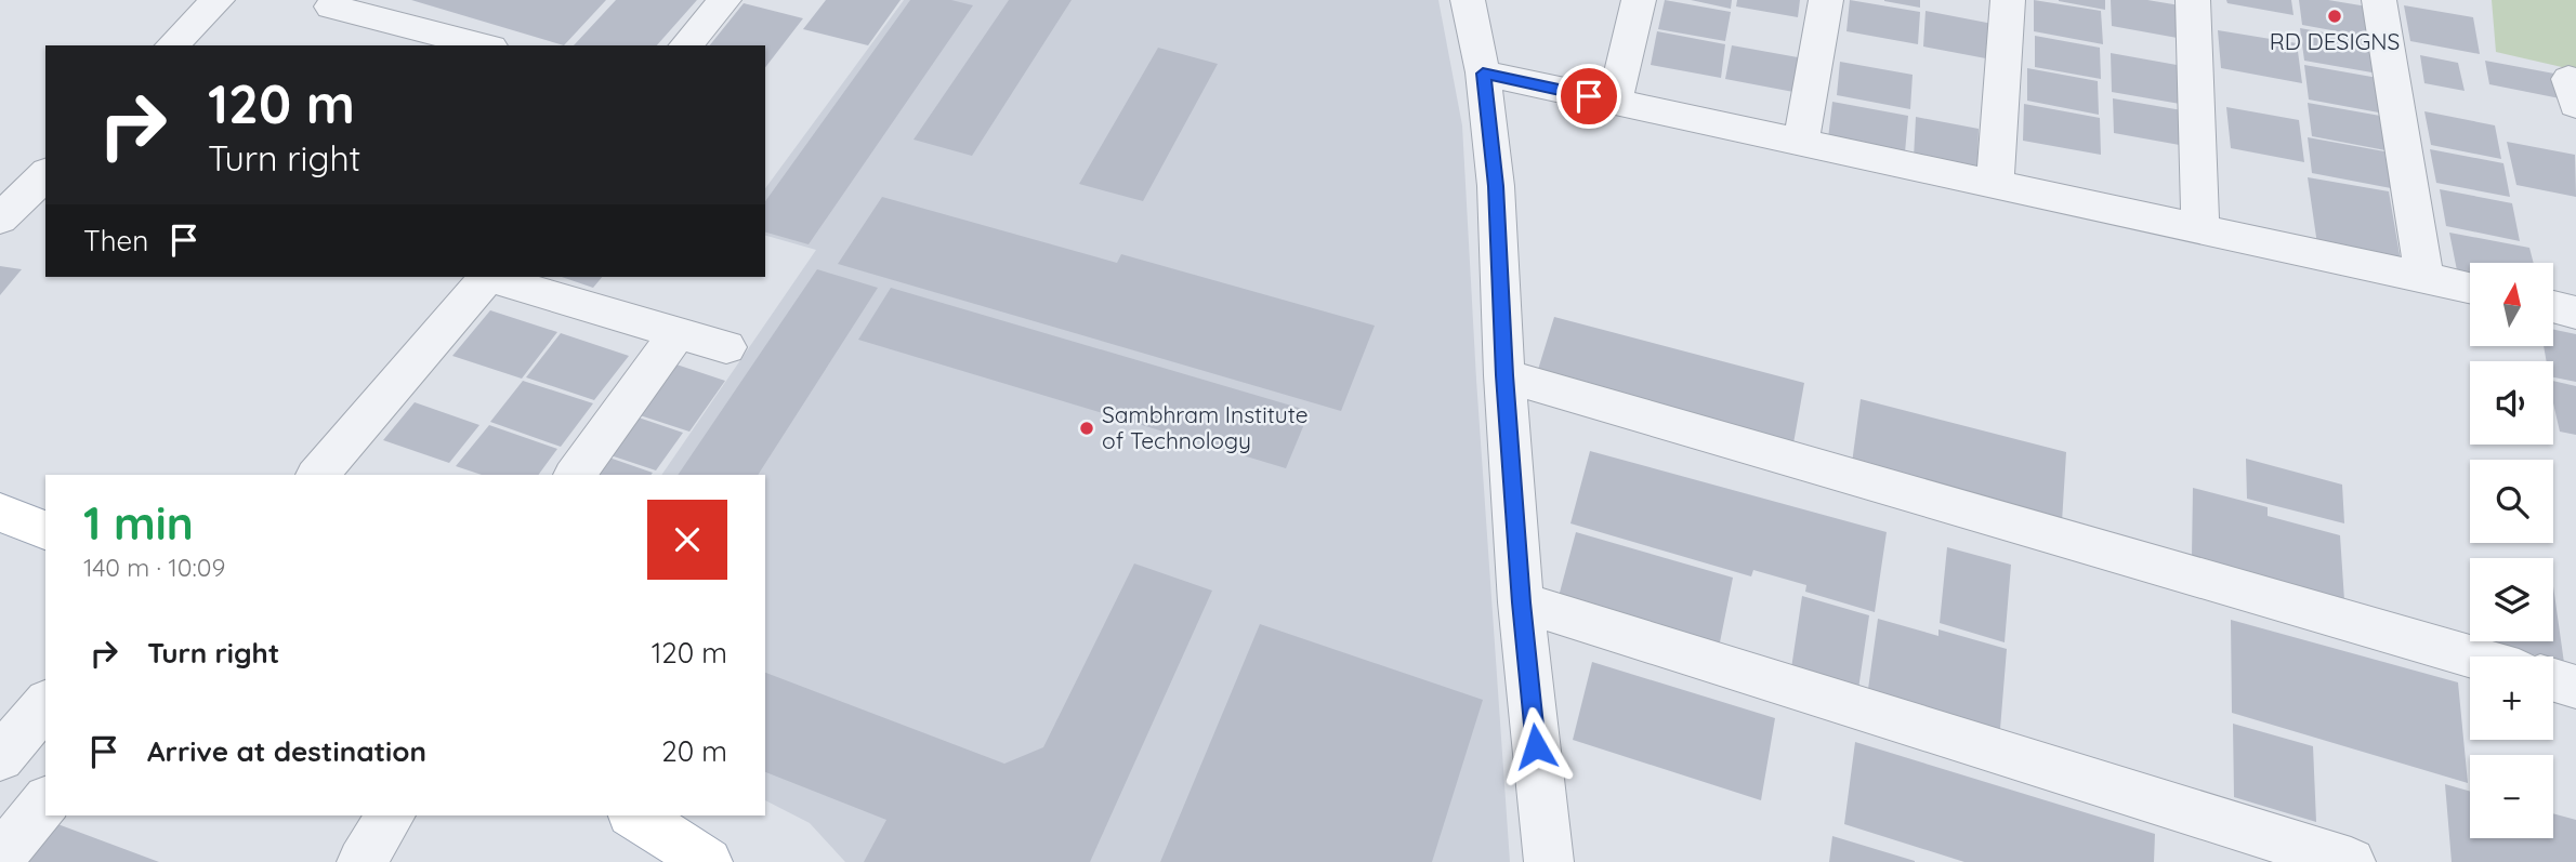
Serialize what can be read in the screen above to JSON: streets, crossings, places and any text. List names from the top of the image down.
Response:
{
  "places": ["RD DESIGNS", "Sambhram Institute of Technology"],
  "north": "top",
  "page": {
    "turn": ["120 m", "Turn right"],
    "then": "Then",
    "map_buttons": ["+", "−"],
    "heading": ["1 min", "140 m · 10:09"],
    "list": [
      {
        "name": "Turn right",
        "value": "120 m"
      },
      {
        "name": "Arrive at destination",
        "value": "20 m"
      }
    ]
  }
}
